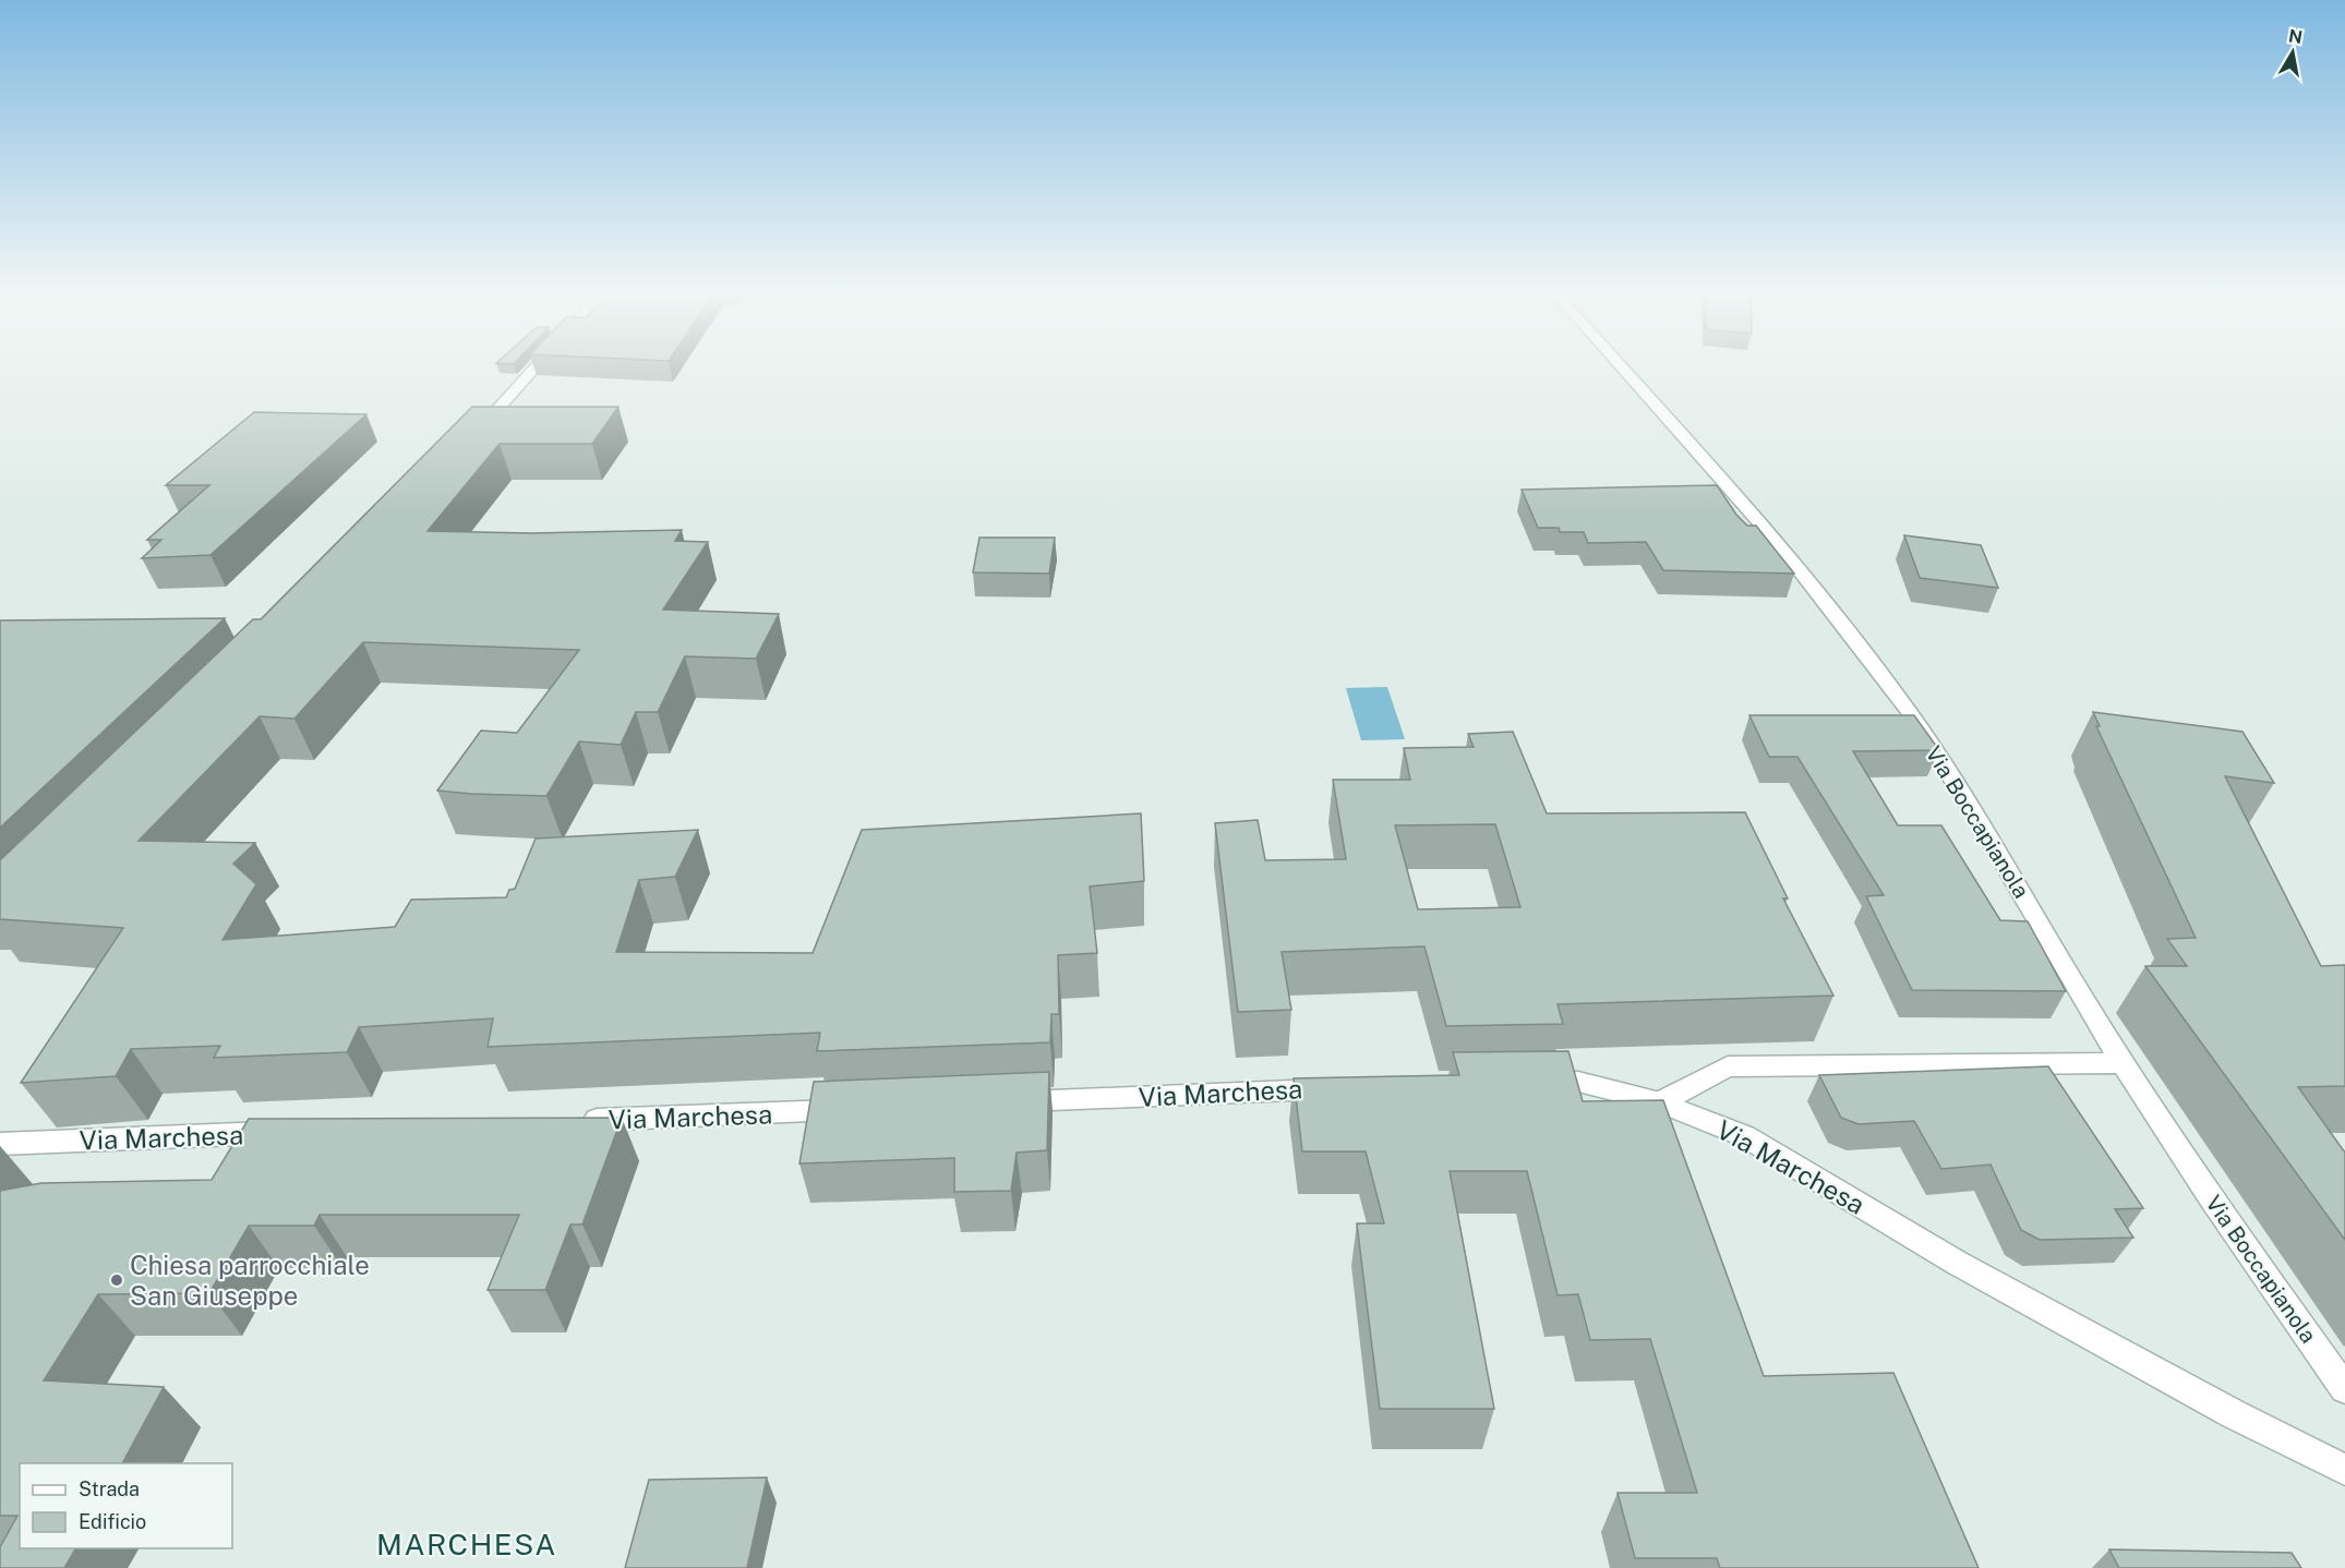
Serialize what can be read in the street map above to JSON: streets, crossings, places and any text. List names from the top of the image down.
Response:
{
  "streets": {
    "street": ["Via Boccapianola", "Via Marchesa"]
  },
  "districts": ["MARCHESA"],
  "places": ["Chiesa parrocchiale San Giuseppe"],
  "legend": ["Strada", "Edificio"],
  "north": "top"
}
